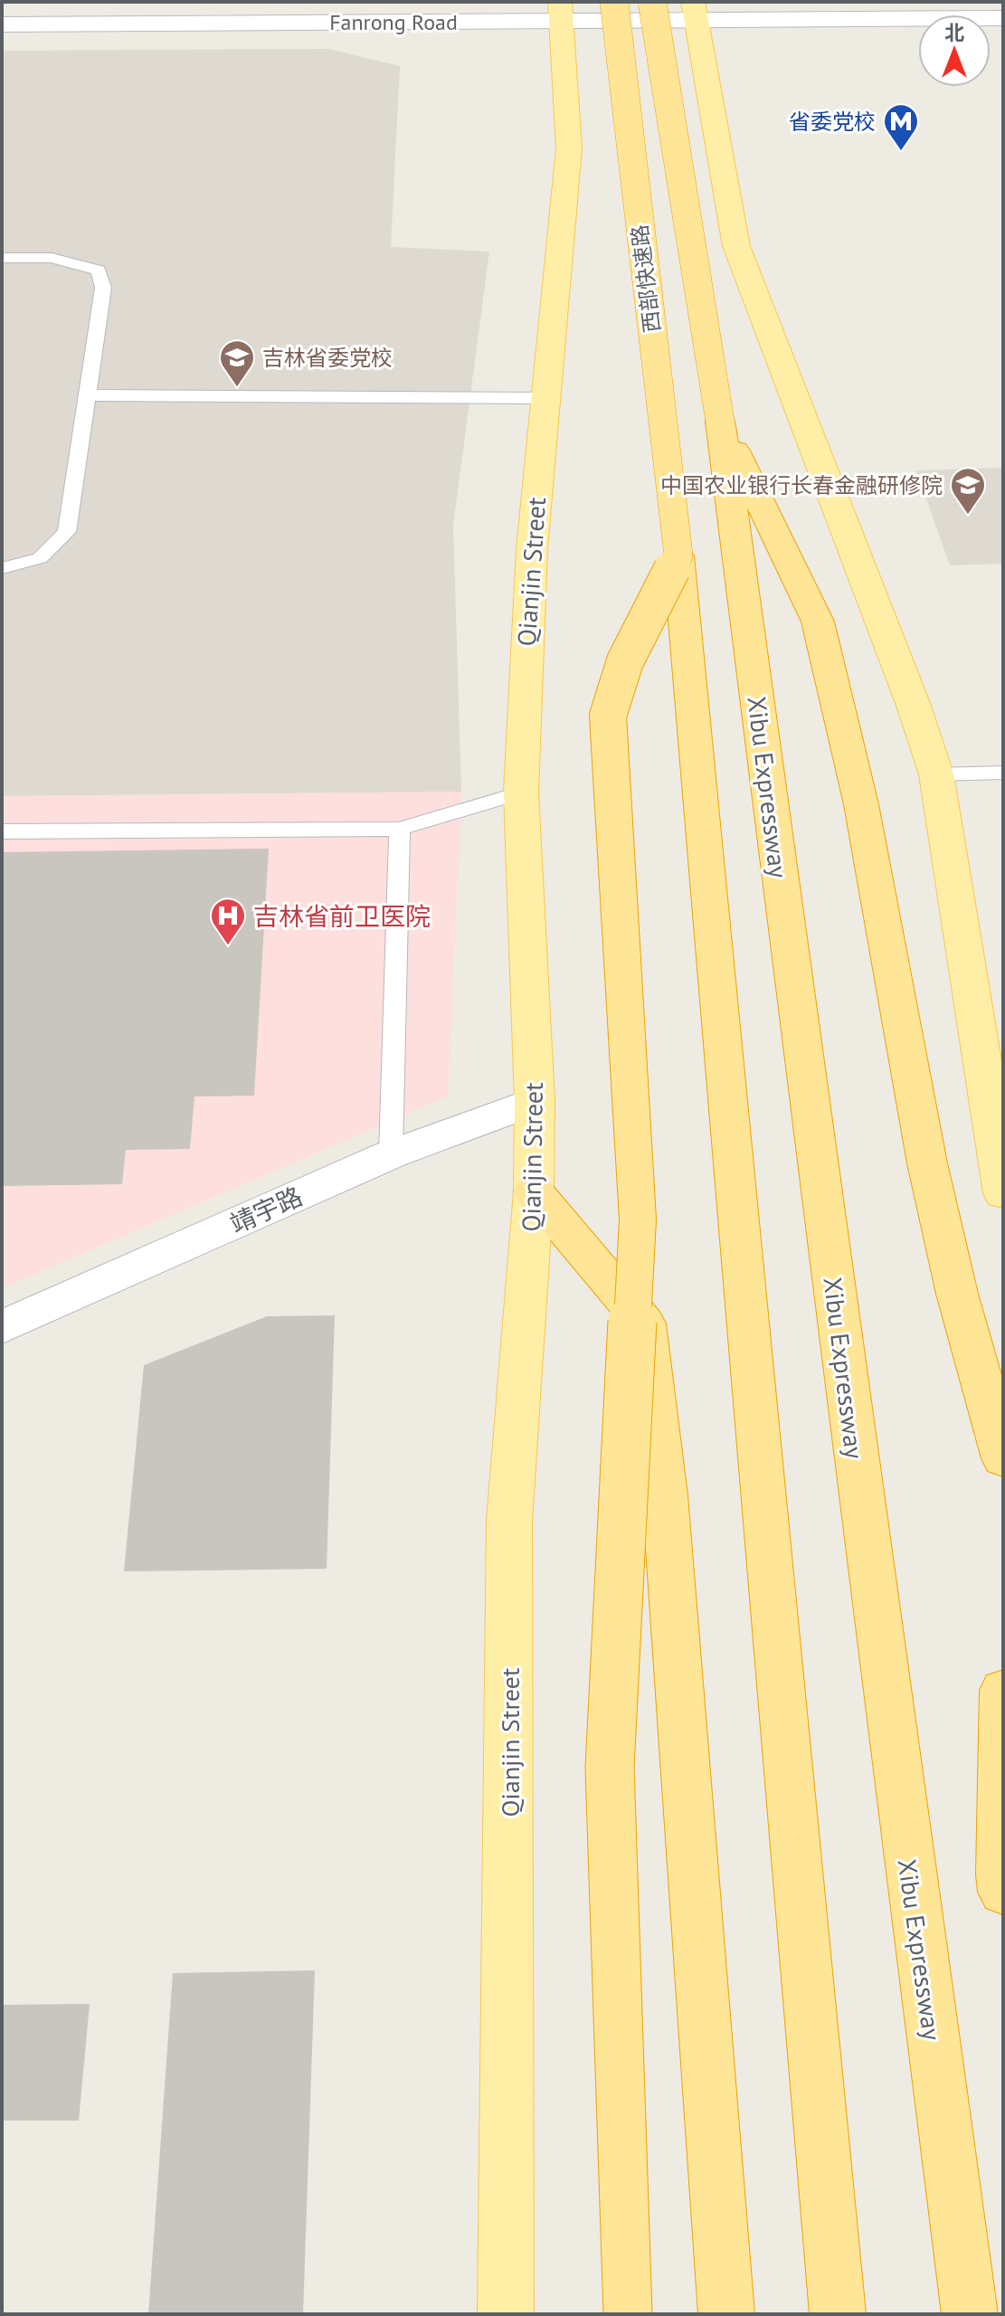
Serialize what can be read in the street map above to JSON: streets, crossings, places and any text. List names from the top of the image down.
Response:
{
  "streets": {
    "highway": ["西部快速路", "Xibu Expressway"],
    "main road": ["Fanrong Road", "Qianjin Street", "靖宇路"]
  },
  "crossings": [
    ["Fanrong Road", "Qianjin Street"],
    ["西部快速路", "Xibu Expressway"],
    ["Qianjin Street", "靖宇路"]
  ],
  "places": {
    "metro station": ["省委党校"],
    "school or university": ["吉林省委党校", "中国农业银行长春金融研修院"],
    "hospital": ["吉林省前卫医院"]
  },
  "north": "top"
}
